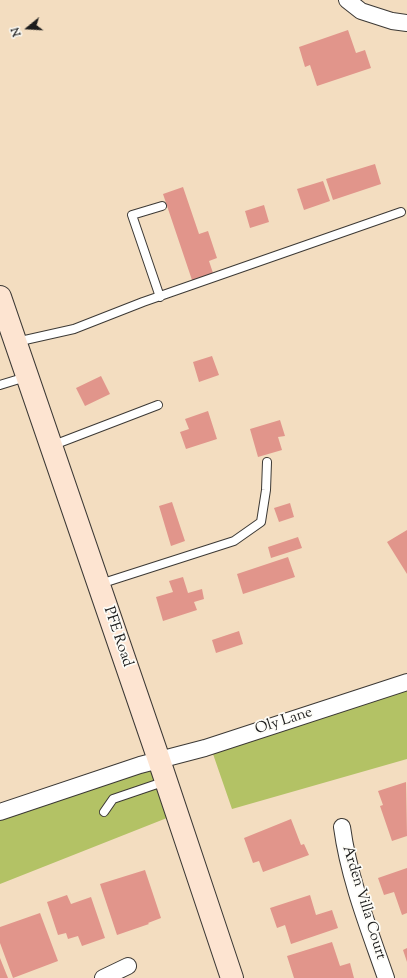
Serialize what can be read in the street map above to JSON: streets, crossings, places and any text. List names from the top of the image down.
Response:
{
  "streets": {
    "main road": ["PFE Road"],
    "street": ["Oly Lane", "Arden Villa Court"]
  },
  "crossings": [
    ["PFE Road", "Oly Lane"]
  ],
  "north": "left"
}
